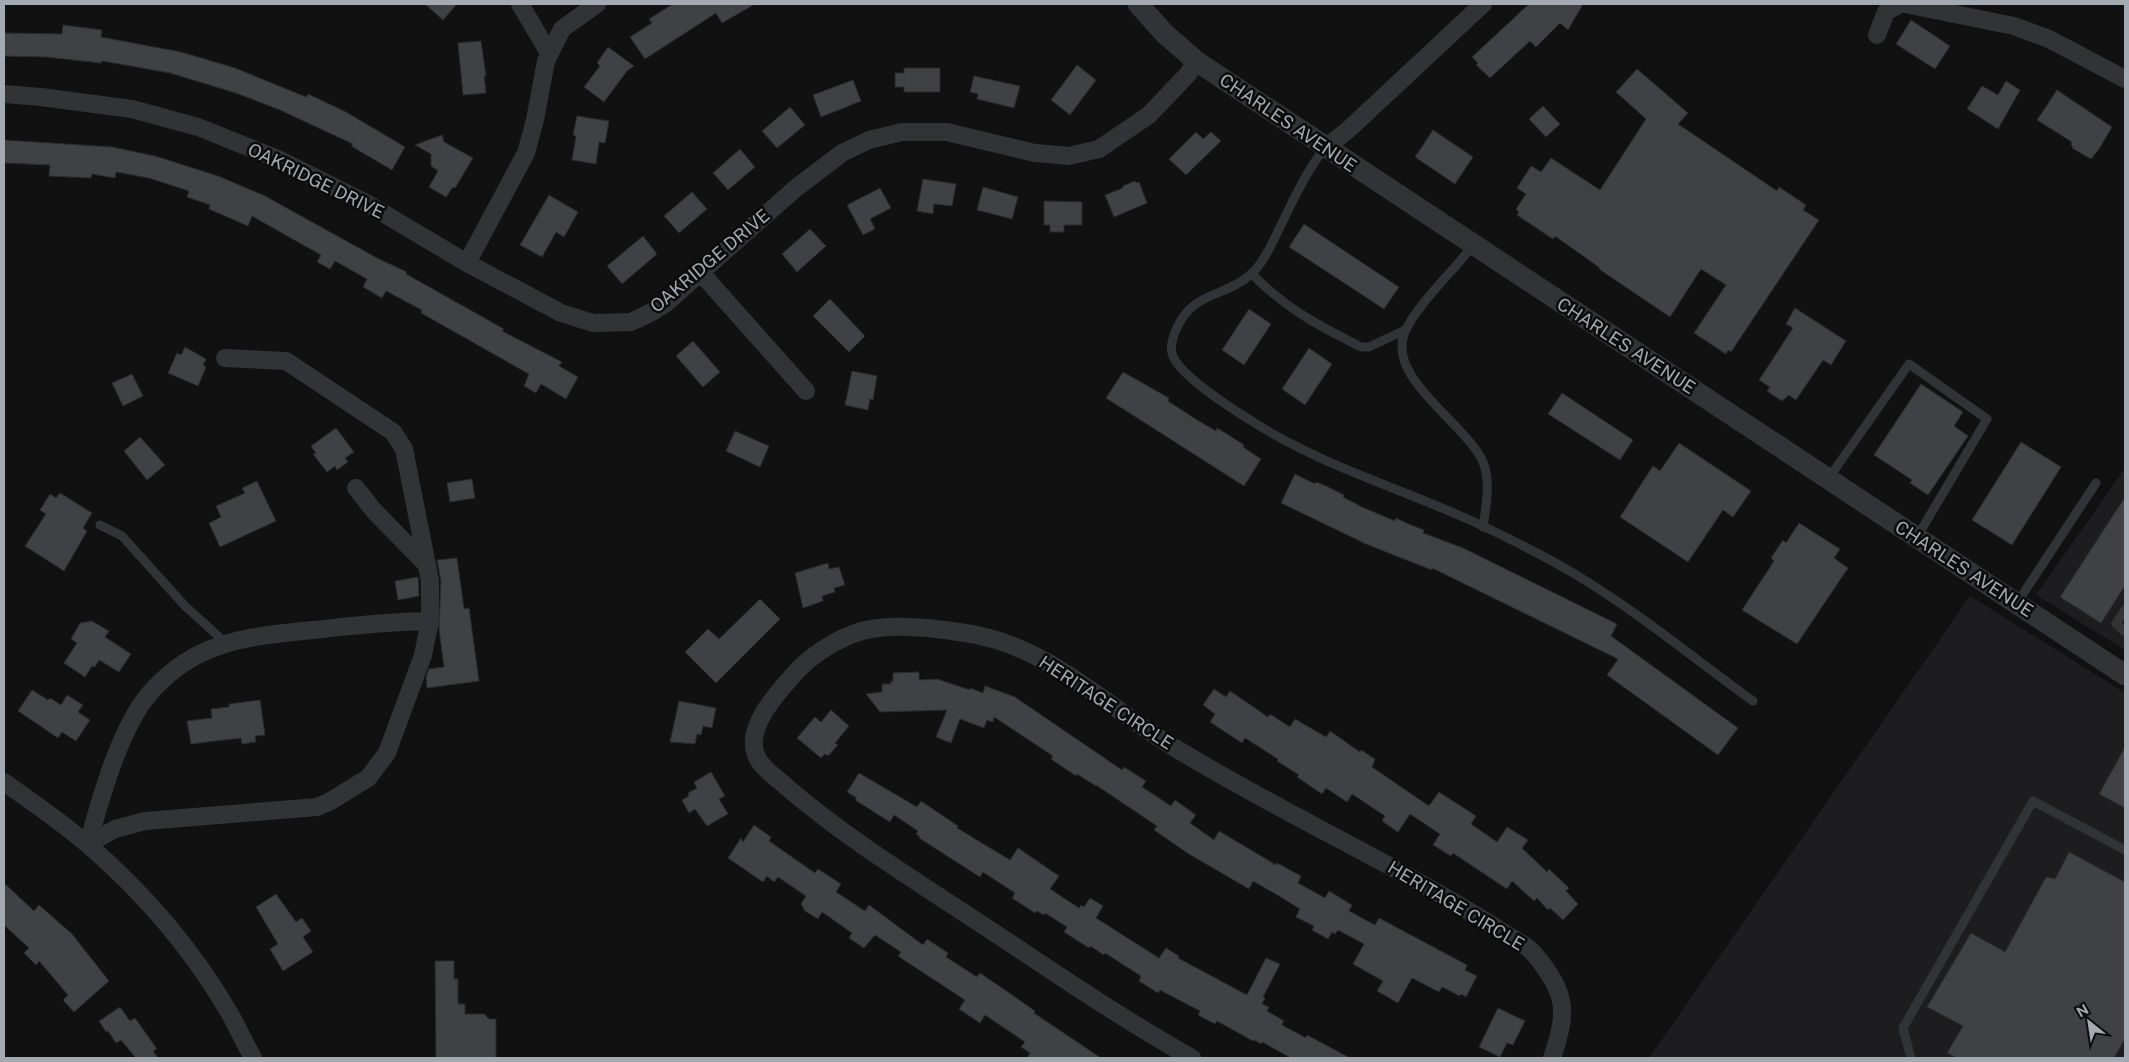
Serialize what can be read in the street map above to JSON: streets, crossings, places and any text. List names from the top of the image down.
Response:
{
  "streets": {
    "street": ["CHARLES AVENUE", "OAKRIDGE DRIVE", "HERITAGE CIRCLE"]
  },
  "crossings": [
    ["CHARLES AVENUE", "OAKRIDGE DRIVE"]
  ],
  "north": "top left"
}
